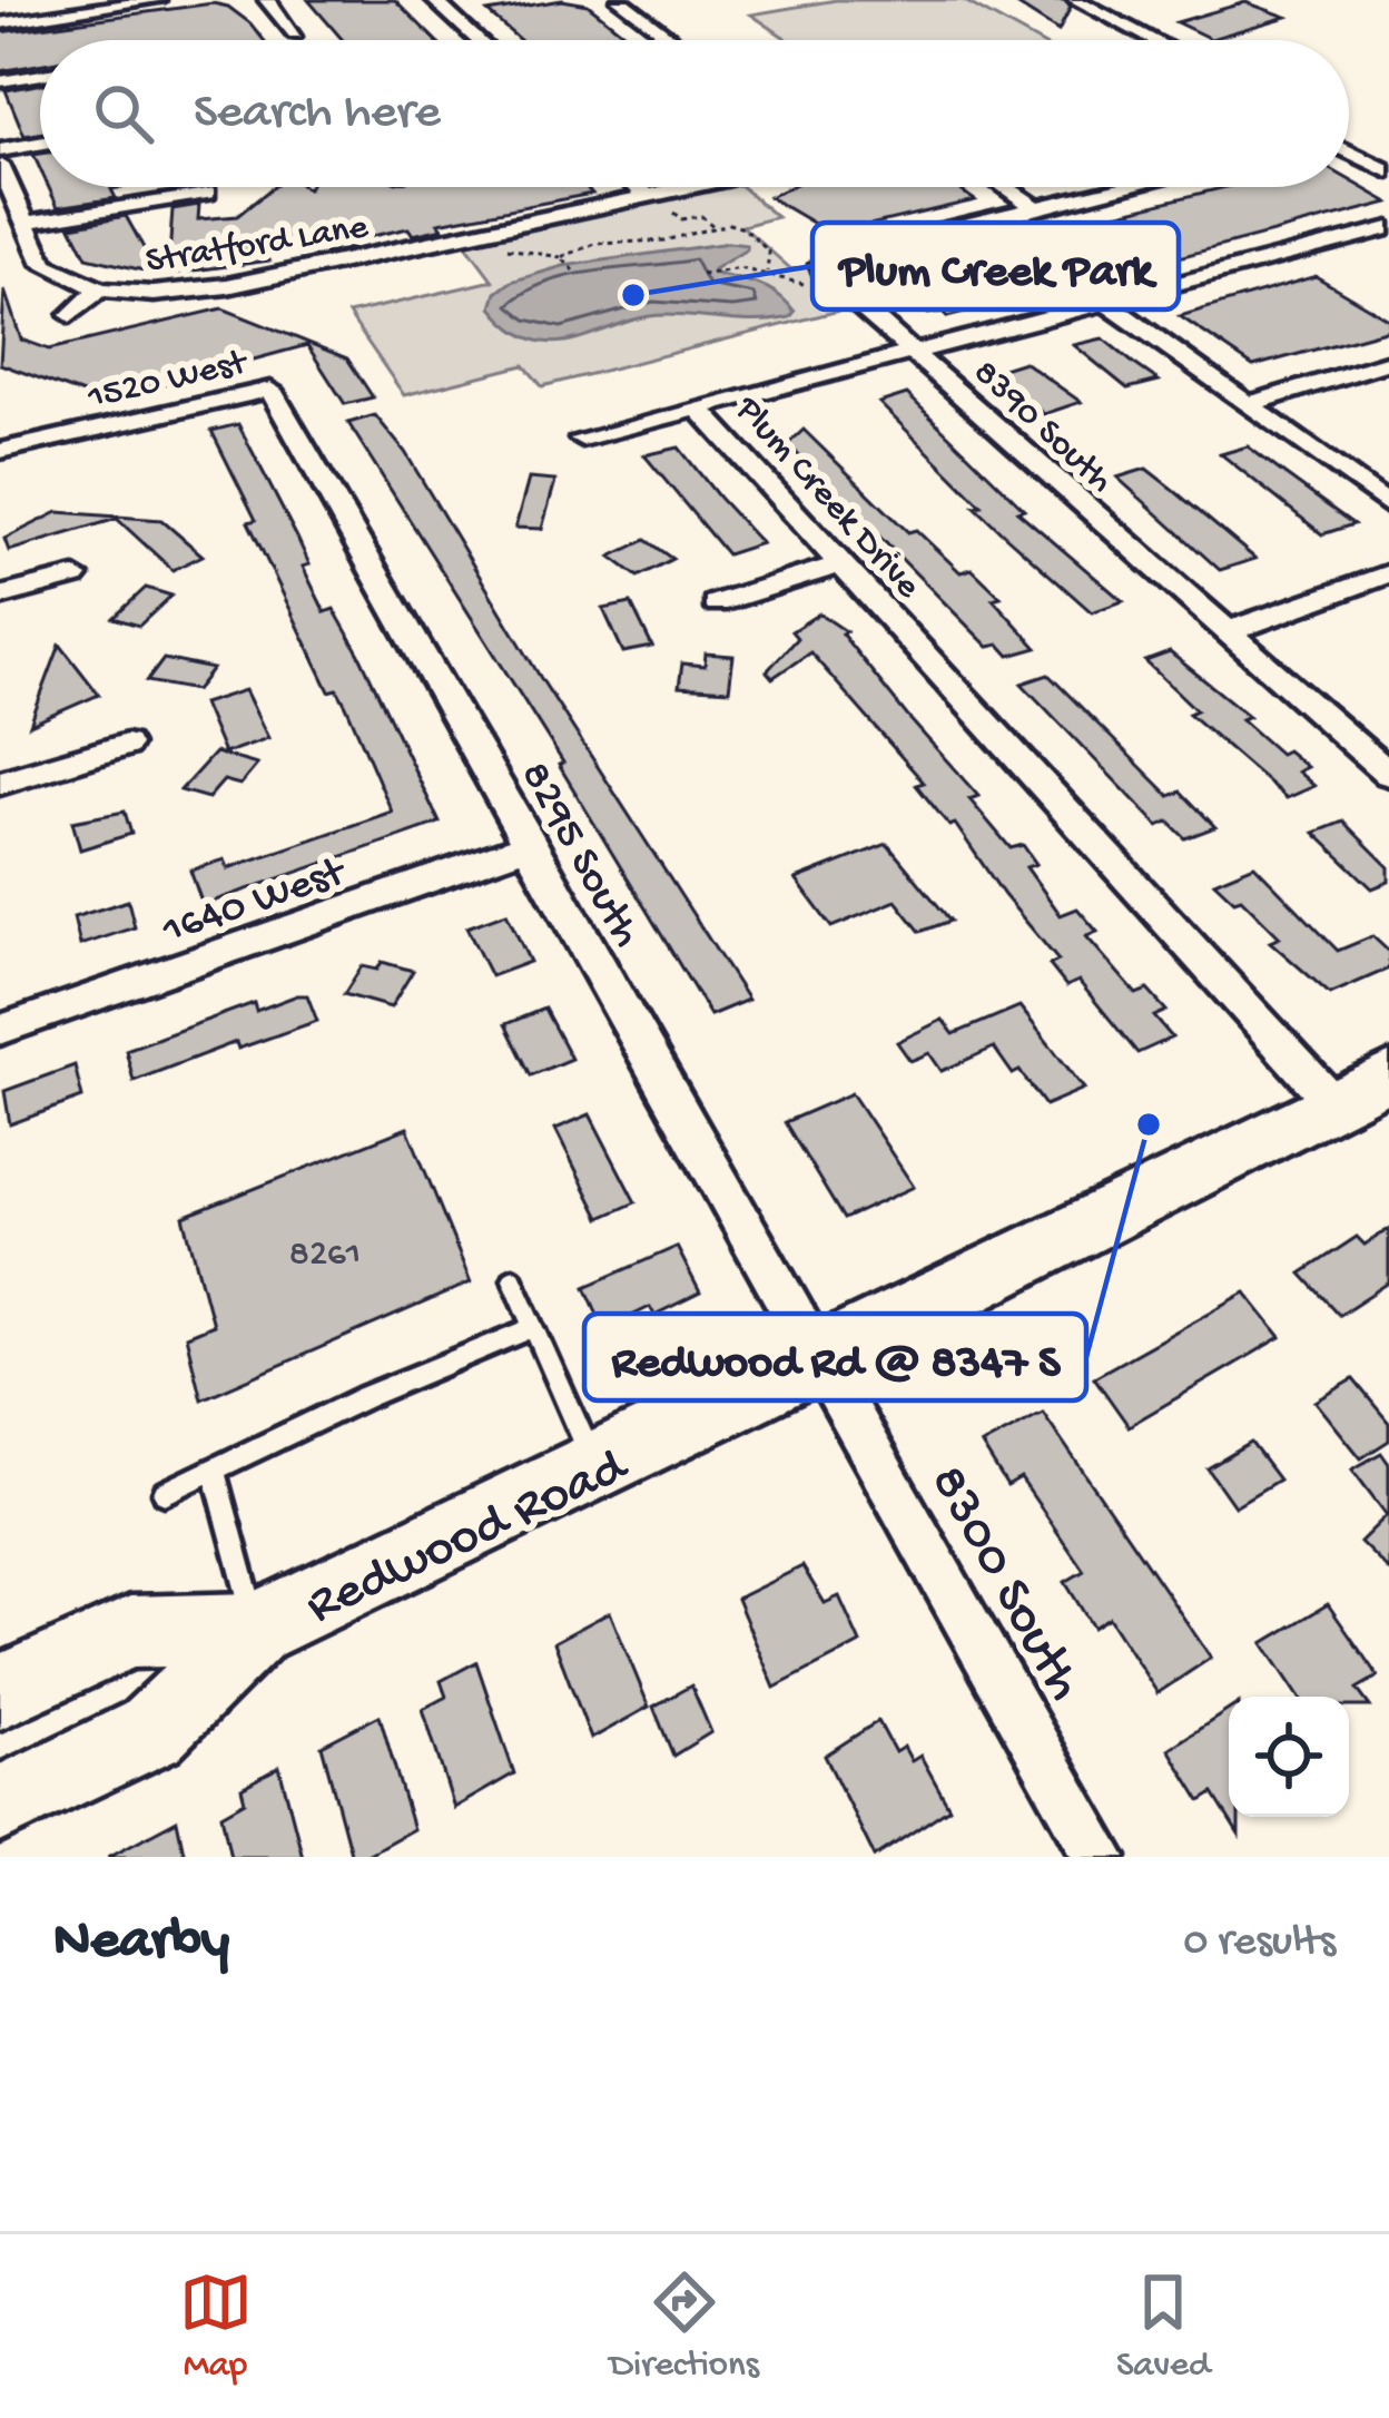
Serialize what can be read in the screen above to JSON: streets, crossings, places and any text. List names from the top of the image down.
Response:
{
  "streets": {
    "main road": ["Redwood Road"],
    "street": [
      "Stratford Lane",
      "1520 West",
      "8390 South",
      "Plum Creek Drive",
      "8295 South",
      "1640 West",
      "8300 South"
    ]
  },
  "crossings": [
    ["1520 West", "8295 South"],
    ["8390 South", "Plum Creek Drive"],
    ["Plum Creek Drive", "Redwood Road"],
    ["8295 South", "1640 West"],
    ["8295 South", "Redwood Road"],
    ["8295 South", "8300 South"],
    ["Redwood Road", "8300 South"]
  ],
  "places": ["Plum Creek Park", "Redwood Rd @ 8347 S"],
  "house_numbers": ["8261"],
  "page": {
    "search": "Search here",
    "heading": ["Nearby", "0 results"],
    "nav": ["Map", "Directions", "Saved"]
  }
}
